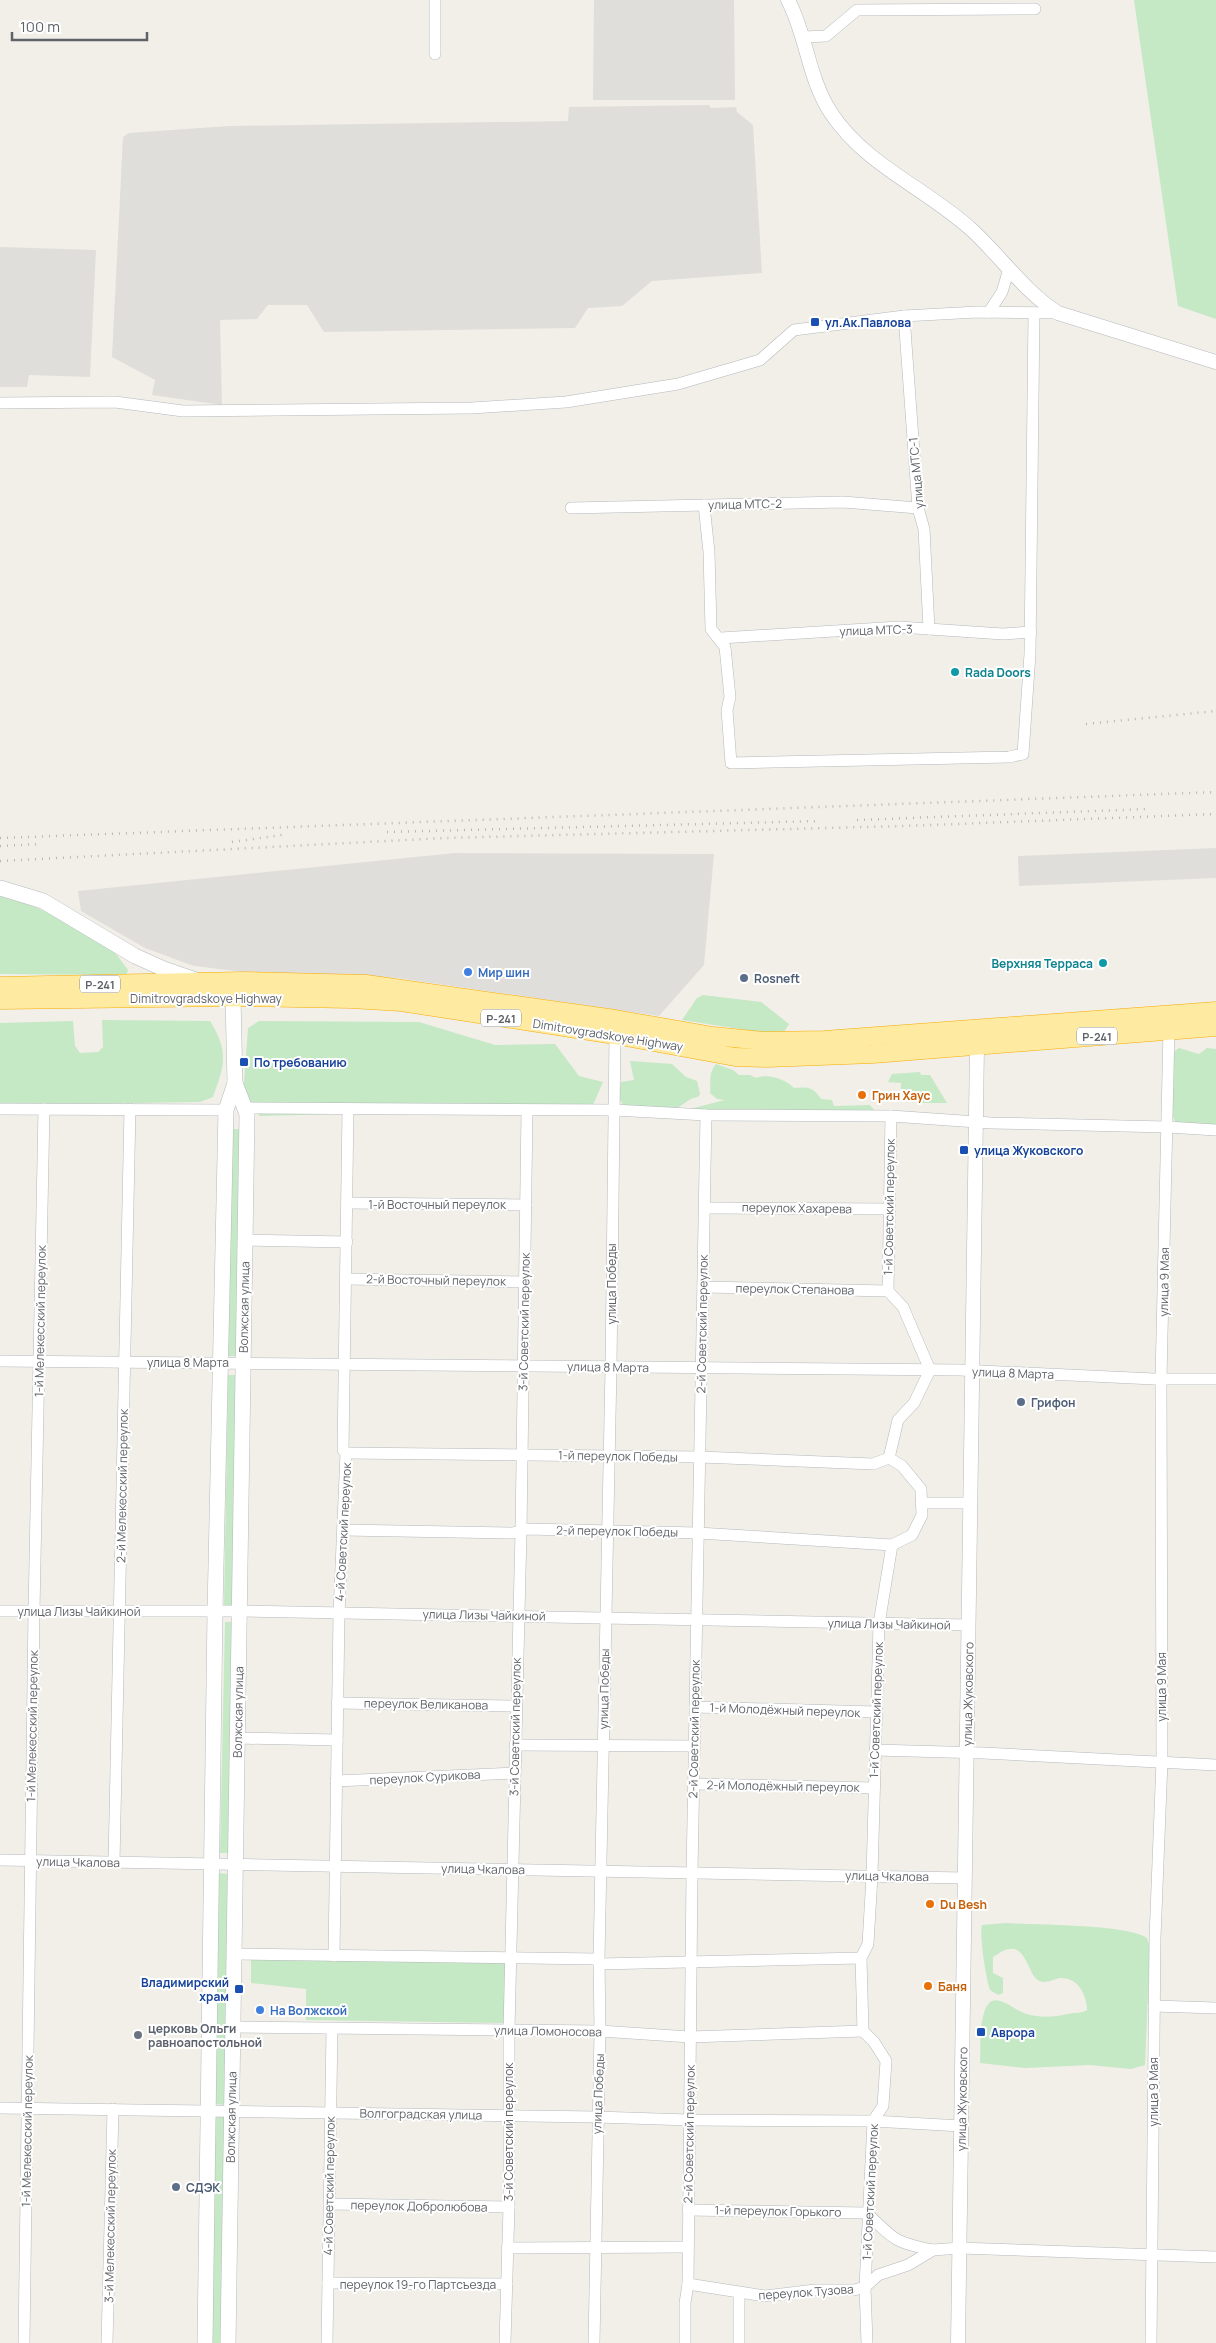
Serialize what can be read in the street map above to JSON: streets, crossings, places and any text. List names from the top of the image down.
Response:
{
  "streets": {
    "highway": ["Р-241", "Dimitrovgradskoye Highway"],
    "main road": ["Волжская улица"],
    "street": [
      "улица МТС-1",
      "улица МТС-2",
      "улица МТС-3",
      "1-й Восточный переулок",
      "1-й Советский переулок",
      "переулок Хахарева",
      "2-й Восточный переулок",
      "улица 9 Мая",
      "улица Победы",
      "переулок Степанова",
      "1-й Мелекесский переулок",
      "3-й Советский переулок",
      "2-й Советский переулок",
      "улица 8 Марта",
      "1-й переулок Победы",
      "2-й Мелекесский переулок",
      "2-й переулок Победы",
      "4-й Советский переулок",
      "улица Лизы Чайкиной",
      "улица Жуковского",
      "переулок Великанова",
      "1-й Молодёжный переулок",
      "переулок Сурикова",
      "2-й Молодёжный переулок",
      "улица Чкалова",
      "улица Ломоносова",
      "Волгоградская улица",
      "переулок Добролюбова",
      "1-й переулок Горького",
      "3-й Мелекесский переулок",
      "переулок 19-го Партсъезда",
      "переулок Тузова"
    ]
  },
  "crossings": [
    ["улица МТС-1", "улица МТС-2"],
    ["улица МТС-1", "улица МТС-3"],
    ["Dimitrovgradskoye Highway", "улица 9 Мая"],
    ["Dimitrovgradskoye Highway", "улица Победы"],
    ["Dimitrovgradskoye Highway", "Волжская улица"],
    ["Dimitrovgradskoye Highway", "улица Жуковского"],
    ["1-й Восточный переулок", "3-й Советский переулок"],
    ["1-й Восточный переулок", "4-й Советский переулок"],
    ["1-й Советский переулок", "переулок Хахарева"],
    ["1-й Советский переулок", "переулок Степанова"],
    ["1-й Советский переулок", "улица 8 Марта"],
    ["1-й Советский переулок", "2-й переулок Победы"],
    ["1-й Советский переулок", "улица Лизы Чайкиной"],
    ["1-й Советский переулок", "1-й Молодёжный переулок"],
    ["1-й Советский переулок", "2-й Молодёжный переулок"],
    ["1-й Советский переулок", "улица Чкалова"],
    ["1-й Советский переулок", "улица Ломоносова"],
    ["1-й Советский переулок", "Волгоградская улица"],
    ["1-й Советский переулок", "1-й переулок Горького"],
    ["1-й Советский переулок", "переулок Тузова"],
    ["переулок Хахарева", "2-й Советский переулок"],
    ["2-й Восточный переулок", "3-й Советский переулок"],
    ["2-й Восточный переулок", "4-й Советский переулок"],
    ["улица 9 Мая", "улица 8 Марта"],
    ["улица Победы", "улица 8 Марта"],
    ["улица Победы", "1-й переулок Победы"],
    ["улица Победы", "2-й переулок Победы"],
    ["улица Победы", "улица Лизы Чайкиной"],
    ["улица Победы", "улица Чкалова"],
    ["улица Победы", "улица Ломоносова"],
    ["улица Победы", "Волгоградская улица"],
    ["переулок Степанова", "2-й Советский переулок"],
    ["Волжская улица", "улица 8 Марта"],
    ["Волжская улица", "улица Лизы Чайкиной"],
    ["Волжская улица", "улица Чкалова"],
    ["Волжская улица", "улица Ломоносова"],
    ["Волжская улица", "Волгоградская улица"],
    ["1-й Мелекесский переулок", "улица 8 Марта"],
    ["1-й Мелекесский переулок", "улица Лизы Чайкиной"],
    ["1-й Мелекесский переулок", "улица Чкалова"],
    ["1-й Мелекесский переулок", "Волгоградская улица"],
    ["3-й Советский переулок", "улица 8 Марта"],
    ["3-й Советский переулок", "1-й переулок Победы"],
    ["3-й Советский переулок", "2-й переулок Победы"],
    ["3-й Советский переулок", "улица Лизы Чайкиной"],
    ["3-й Советский переулок", "переулок Великанова"],
    ["3-й Советский переулок", "переулок Сурикова"],
    ["3-й Советский переулок", "улица Чкалова"],
    ["3-й Советский переулок", "улица Ломоносова"],
    ["3-й Советский переулок", "Волгоградская улица"],
    ["3-й Советский переулок", "переулок Добролюбова"],
    ["3-й Советский переулок", "переулок 19-го Партсъезда"],
    ["2-й Советский переулок", "улица 8 Марта"],
    ["2-й Советский переулок", "1-й переулок Победы"],
    ["2-й Советский переулок", "2-й переулок Победы"],
    ["2-й Советский переулок", "улица Лизы Чайкиной"],
    ["2-й Советский переулок", "1-й Молодёжный переулок"],
    ["2-й Советский переулок", "2-й Молодёжный переулок"],
    ["2-й Советский переулок", "улица Чкалова"],
    ["2-й Советский переулок", "улица Ломоносова"],
    ["2-й Советский переулок", "Волгоградская улица"],
    ["2-й Советский переулок", "1-й переулок Горького"],
    ["2-й Советский переулок", "переулок Тузова"],
    ["улица 8 Марта", "2-й Мелекесский переулок"],
    ["улица 8 Марта", "4-й Советский переулок"],
    ["улица 8 Марта", "улица Жуковского"],
    ["1-й переулок Победы", "4-й Советский переулок"],
    ["2-й Мелекесский переулок", "улица Лизы Чайкиной"],
    ["2-й Мелекесский переулок", "улица Чкалова"],
    ["2-й переулок Победы", "4-й Советский переулок"],
    ["4-й Советский переулок", "улица Лизы Чайкиной"],
    ["4-й Советский переулок", "переулок Великанова"],
    ["4-й Советский переулок", "переулок Сурикова"],
    ["4-й Советский переулок", "улица Чкалова"],
    ["4-й Советский переулок", "улица Ломоносова"],
    ["4-й Советский переулок", "Волгоградская улица"],
    ["4-й Советский переулок", "переулок Добролюбова"],
    ["4-й Советский переулок", "переулок 19-го Партсъезда"],
    ["улица Лизы Чайкиной", "улица Жуковского"],
    ["улица Жуковского", "улица Чкалова"],
    ["улица Жуковского", "Волгоградская улица"],
    ["Волгоградская улица", "3-й Мелекесский переулок"]
  ],
  "places": {
    "transit": [
      "ул.Ак.Павлова",
      "По требованию",
      "улица Жуковского",
      "Владимирский храм",
      "Аврора"
    ],
    "other": [
      "Rada Doors",
      "Верхняя Терраса",
      "Мир шин",
      "Rosneft",
      "Грин Хаус",
      "Грифон",
      "Du Besh",
      "Баня",
      "На Волжской",
      "церковь Ольги равноапостольной",
      "СДЭК"
    ]
  },
  "scale_bar": "100 m"
}
